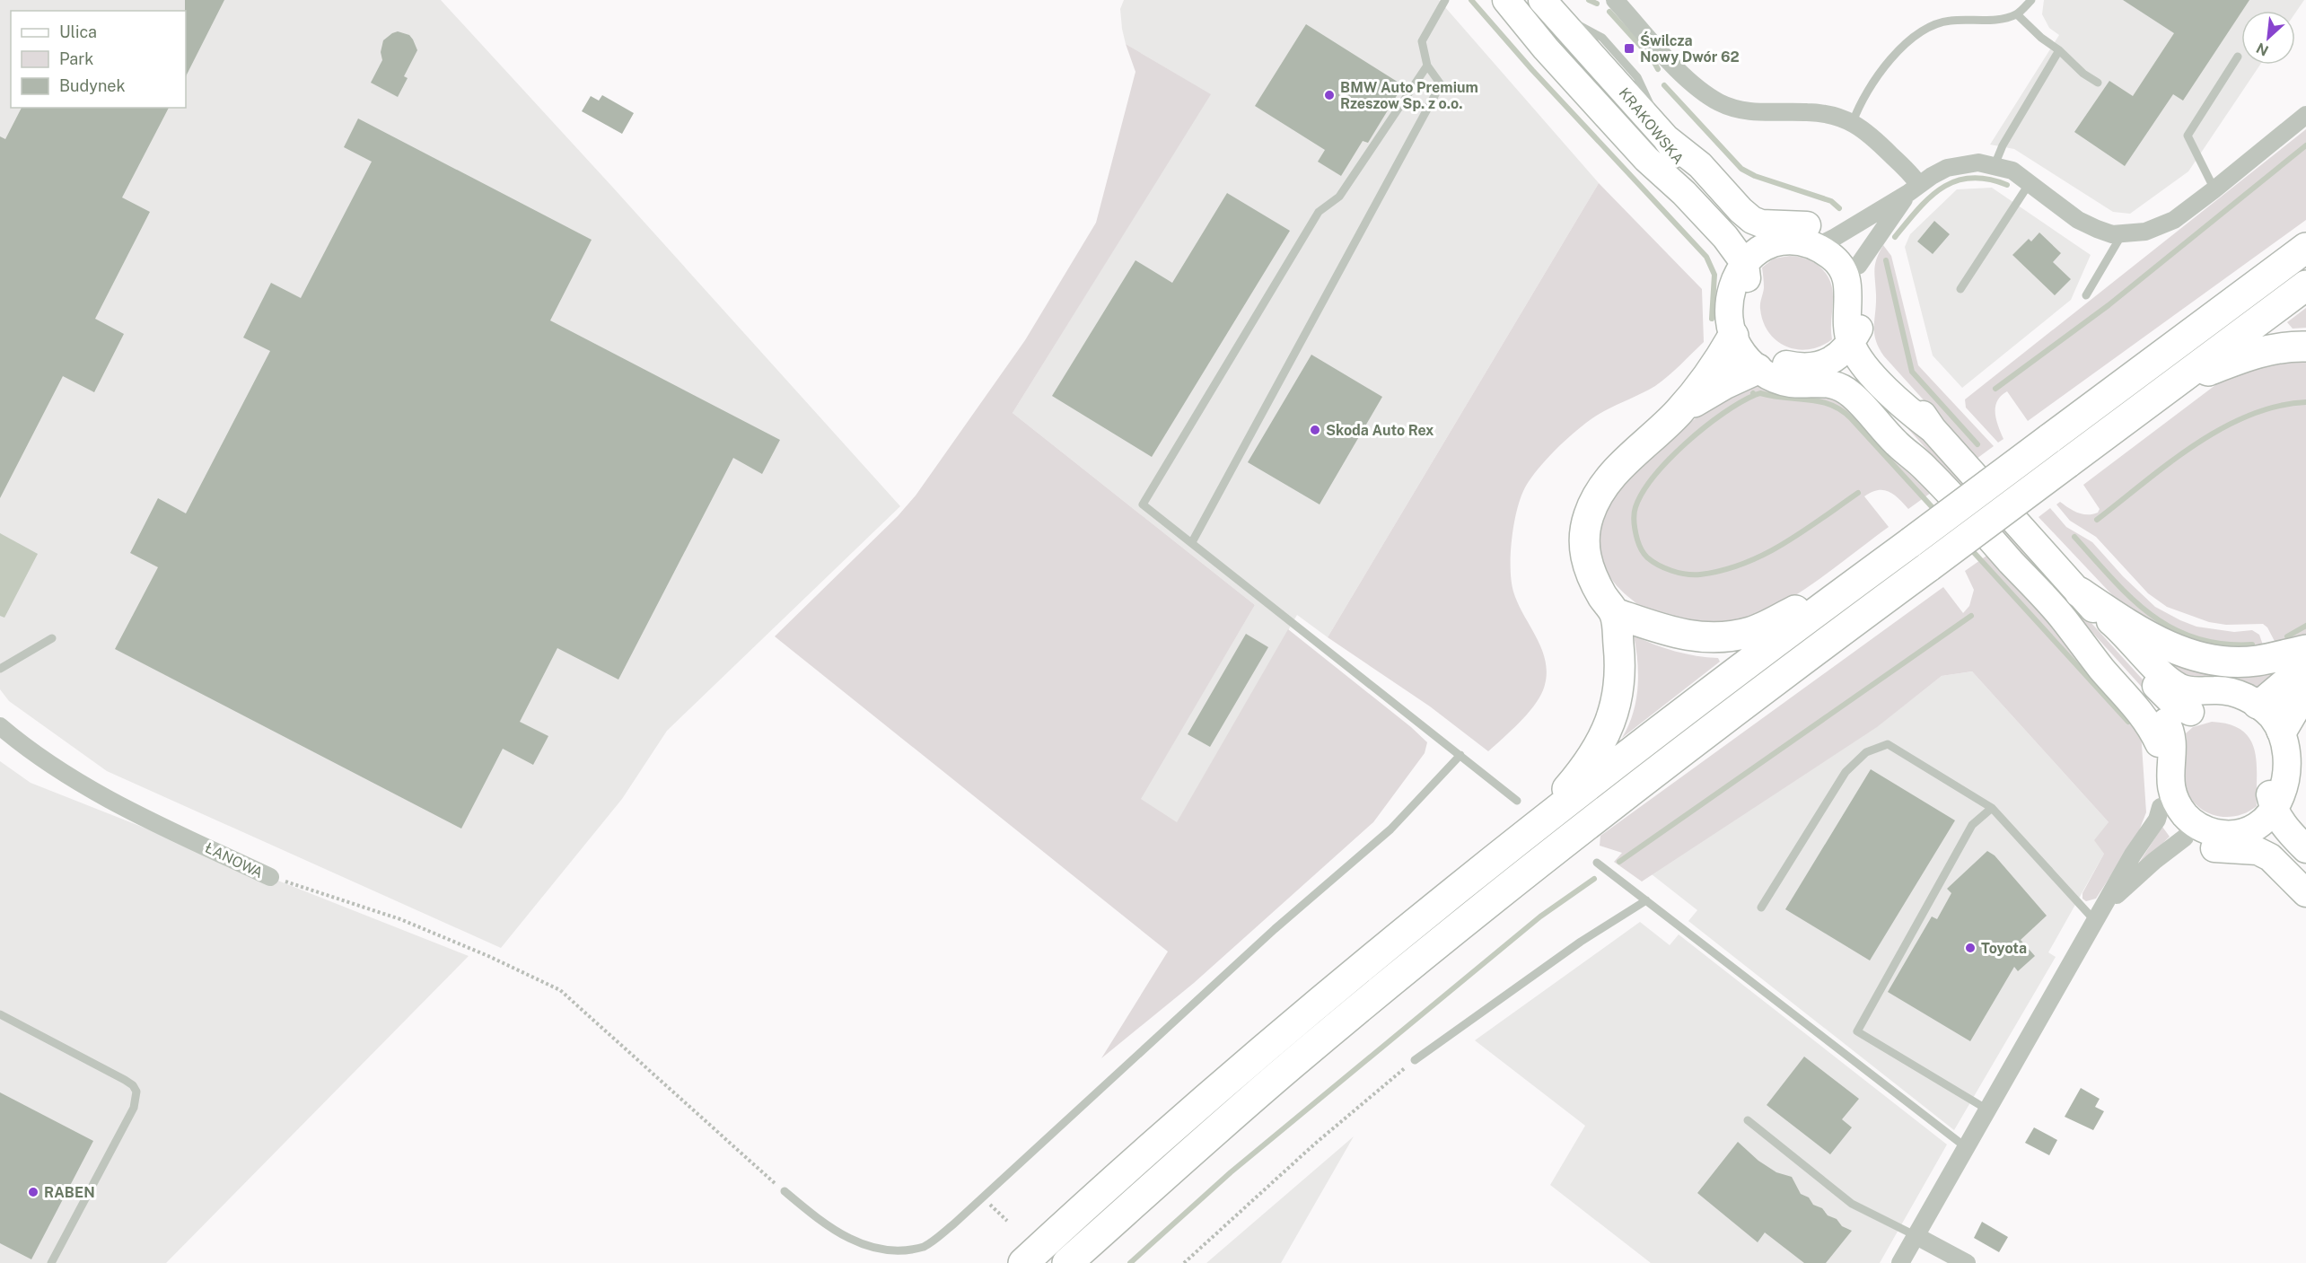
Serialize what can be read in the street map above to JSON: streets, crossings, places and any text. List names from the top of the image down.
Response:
{
  "streets": {
    "main road": ["KRAKOWSKA"],
    "street": ["ŁANOWA"]
  },
  "places": {
    "transit": ["Świlcza Nowy Dwór 62"],
    "other": [
      "BMW Auto Premium Rzeszow Sp. z o.o.",
      "Skoda Auto Rex",
      "Toyota",
      "RABEN"
    ]
  },
  "legend": ["Ulica", "Park", "Budynek"],
  "north": "bottom left"
}
